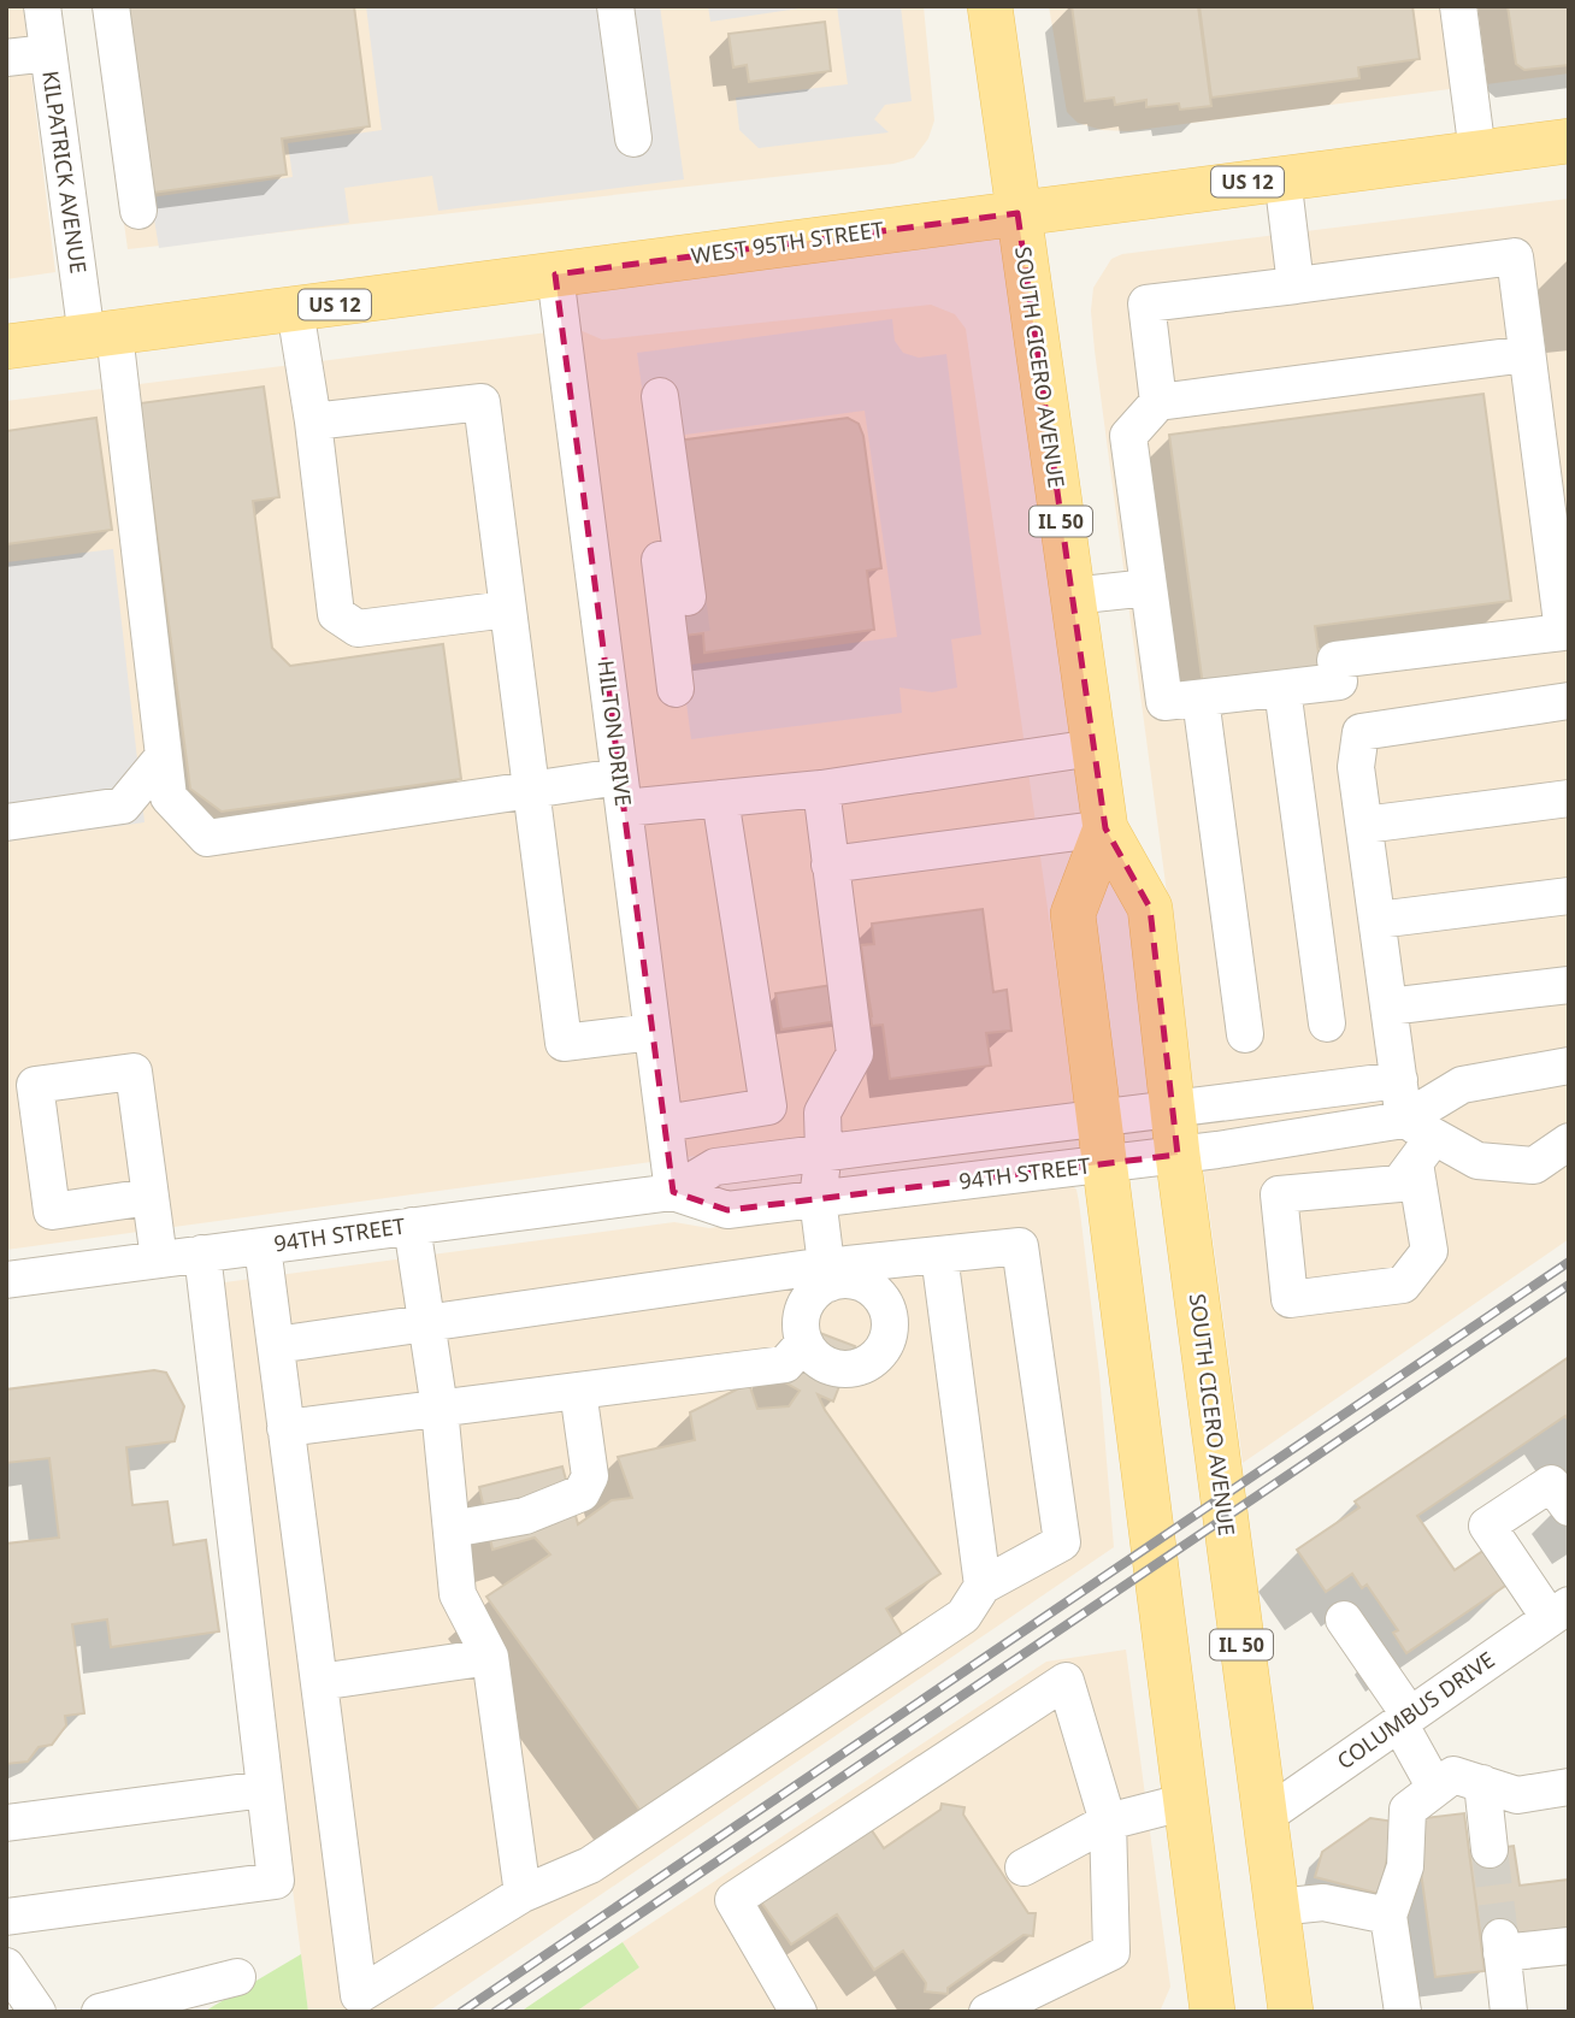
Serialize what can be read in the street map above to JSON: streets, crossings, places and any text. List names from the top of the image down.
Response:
{
  "streets": {
    "main road": [
      "US 12",
      "WEST 95TH STREET",
      "SOUTH CICERO AVENUE",
      "IL 50"
    ],
    "street": [
      "KILPATRICK AVENUE",
      "HILTON DRIVE",
      "94TH STREET",
      "COLUMBUS DRIVE"
    ]
  },
  "crossings": [
    ["KILPATRICK AVENUE", "WEST 95TH STREET"],
    ["WEST 95TH STREET", "SOUTH CICERO AVENUE"],
    ["WEST 95TH STREET", "HILTON DRIVE"],
    ["SOUTH CICERO AVENUE", "94TH STREET"],
    ["SOUTH CICERO AVENUE", "COLUMBUS DRIVE"],
    ["HILTON DRIVE", "94TH STREET"]
  ]
}
